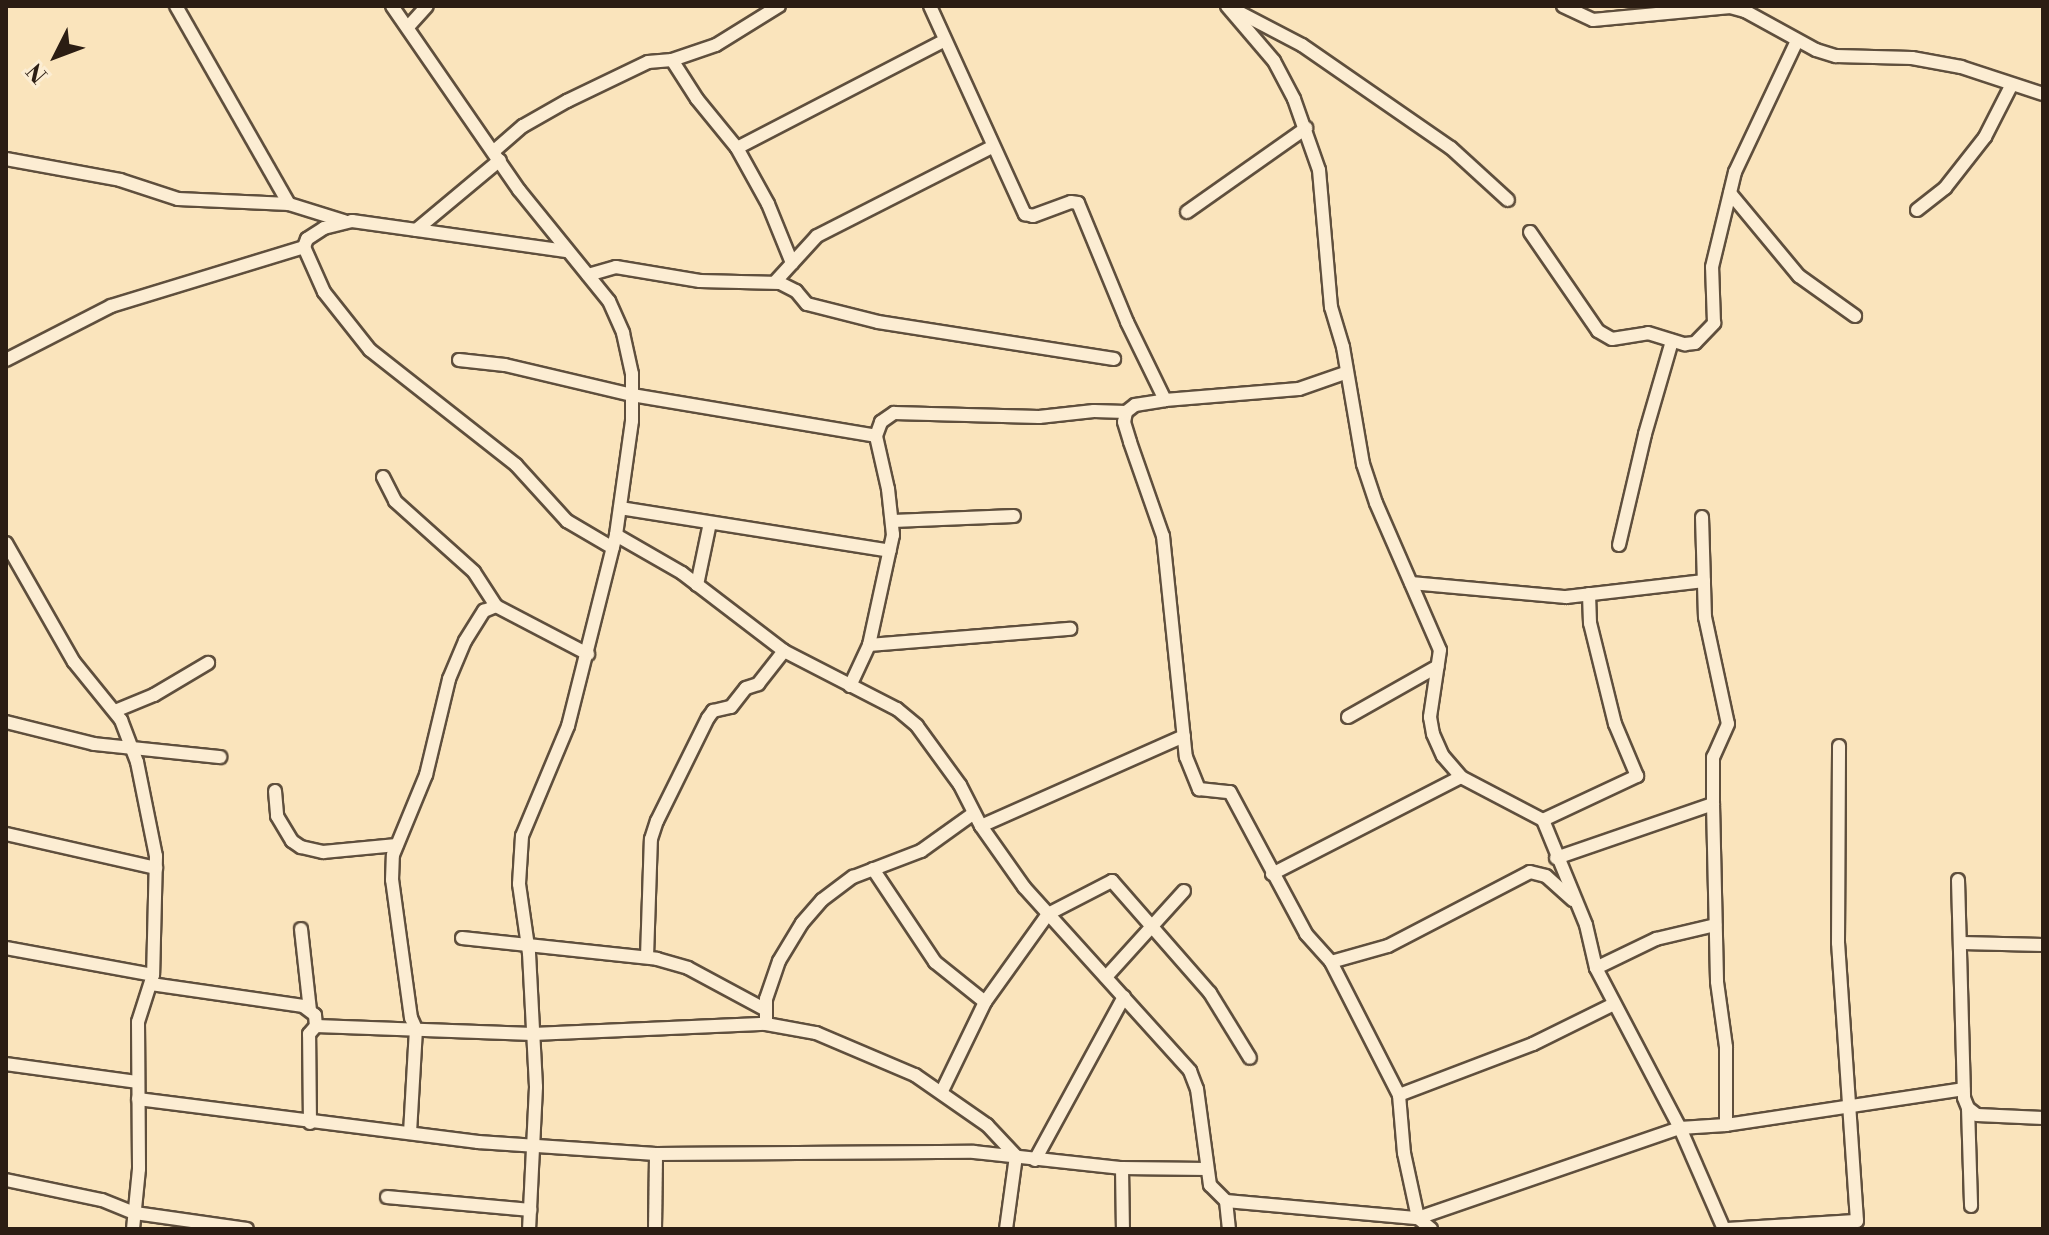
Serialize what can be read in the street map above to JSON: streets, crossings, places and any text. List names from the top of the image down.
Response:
{
  "north": "bottom left"
}
